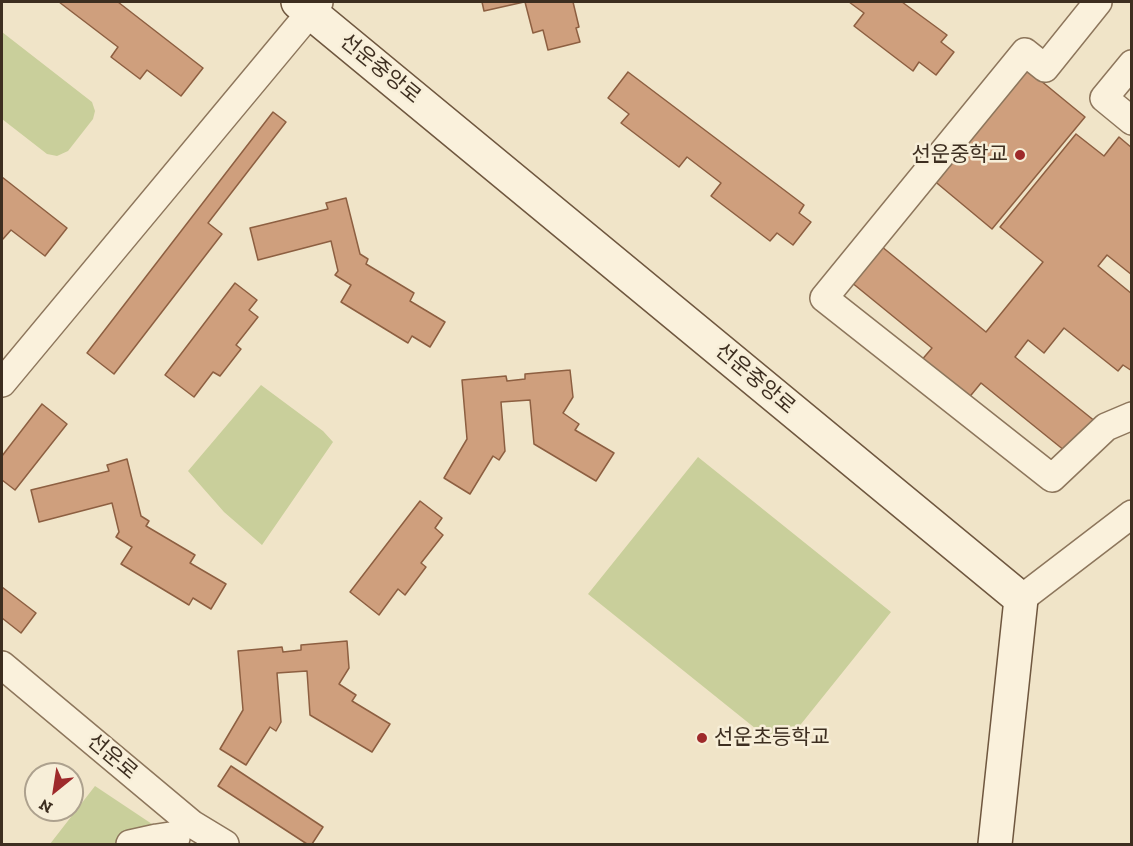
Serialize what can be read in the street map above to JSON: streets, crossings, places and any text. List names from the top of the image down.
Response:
{
  "streets": {
    "street": ["선운중앙로", "선운로"]
  },
  "places": ["선운중학교", "선운초등학교"],
  "north": "bottom left"
}
